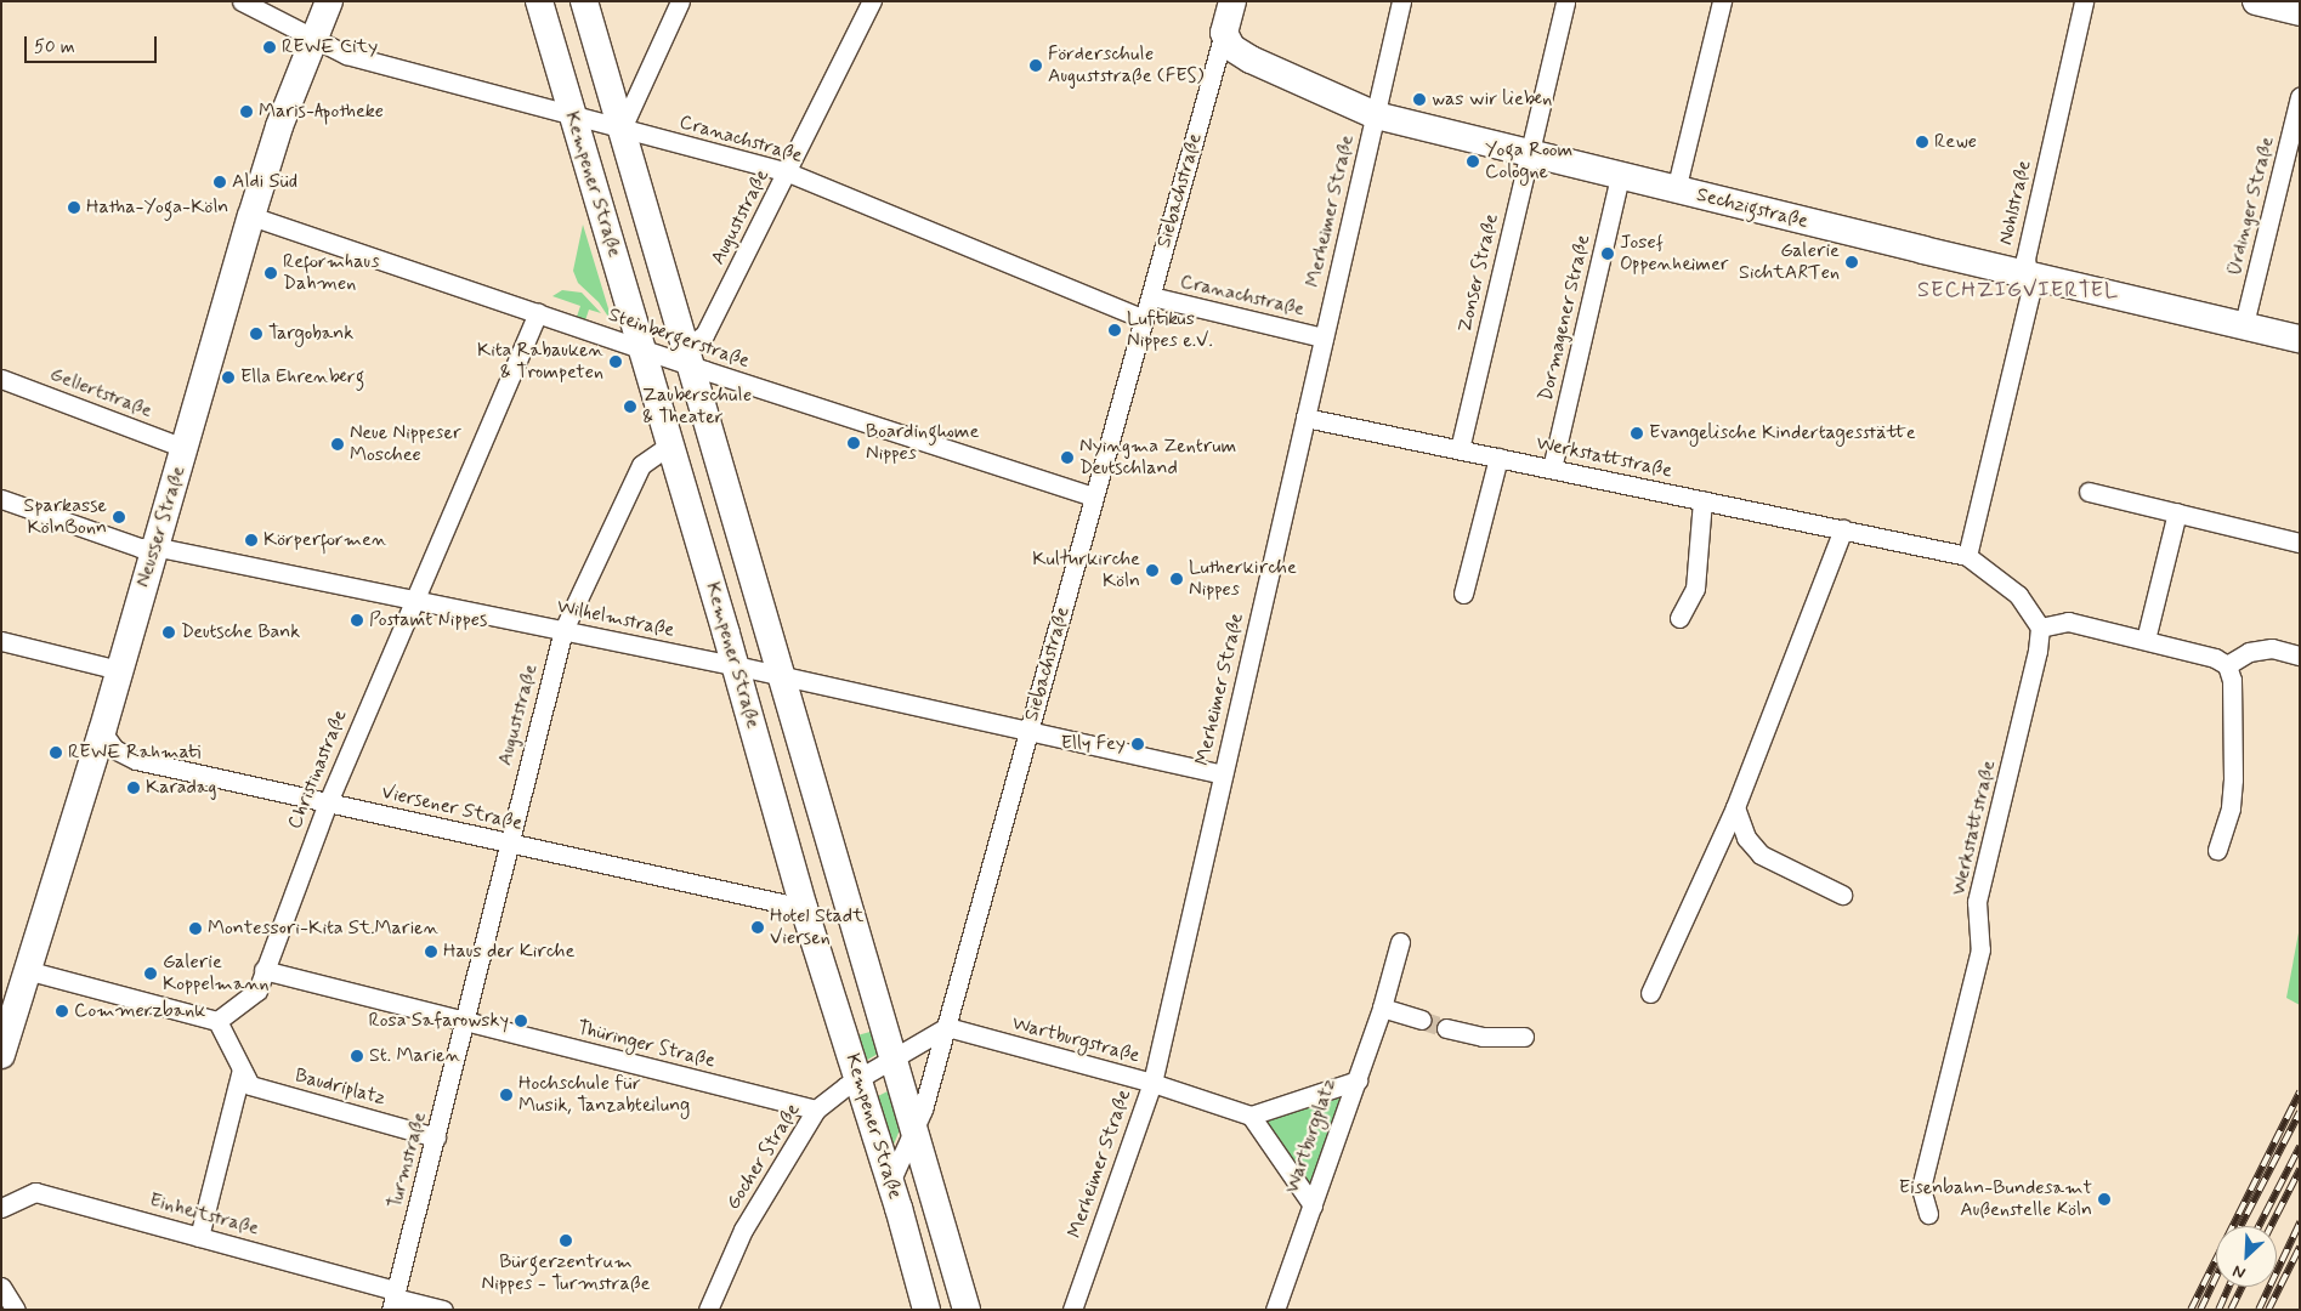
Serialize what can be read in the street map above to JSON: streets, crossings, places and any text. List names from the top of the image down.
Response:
{
  "streets": {
    "main road": [
      "Kempener Straße",
      "Siebachstraße",
      "Sechzigstraße",
      "Neusser Straße"
    ],
    "street": [
      "Cranachstraße",
      "Nohlstraße",
      "Ürdinger Straße",
      "Merheimer Straße",
      "Auguststraße",
      "Zonser Straße",
      "Dormagener Straße",
      "Steinbergerstraße",
      "Gellertstraße",
      "Werkstattstraße",
      "Wilhelmstraße",
      "Christinastraße",
      "Viersener Straße",
      "Wartburgstraße",
      "Thüringer Straße",
      "Baudriplatz",
      "Wartburgplatz",
      "Gocher Straße",
      "Turmstraße",
      "Einheitstraße"
    ]
  },
  "crossings": [
    ["Cranachstraße", "Kempener Straße"],
    ["Cranachstraße", "Siebachstraße"],
    ["Cranachstraße", "Merheimer Straße"],
    ["Cranachstraße", "Auguststraße"],
    ["Cranachstraße", "Neusser Straße"],
    ["Kempener Straße", "Siebachstraße"],
    ["Kempener Straße", "Auguststraße"],
    ["Kempener Straße", "Steinbergerstraße"],
    ["Kempener Straße", "Wilhelmstraße"],
    ["Kempener Straße", "Viersener Straße"],
    ["Kempener Straße", "Gocher Straße"],
    ["Siebachstraße", "Sechzigstraße"],
    ["Siebachstraße", "Steinbergerstraße"],
    ["Siebachstraße", "Wilhelmstraße"],
    ["Siebachstraße", "Wartburgstraße"],
    ["Nohlstraße", "Sechzigstraße"],
    ["Nohlstraße", "Werkstattstraße"],
    ["Ürdinger Straße", "Sechzigstraße"],
    ["Sechzigstraße", "Merheimer Straße"],
    ["Sechzigstraße", "Zonser Straße"],
    ["Sechzigstraße", "Dormagener Straße"],
    ["Merheimer Straße", "Werkstattstraße"],
    ["Merheimer Straße", "Wilhelmstraße"],
    ["Merheimer Straße", "Wartburgstraße"],
    ["Auguststraße", "Steinbergerstraße"],
    ["Auguststraße", "Wilhelmstraße"],
    ["Auguststraße", "Viersener Straße"],
    ["Auguststraße", "Thüringer Straße"],
    ["Auguststraße", "Turmstraße"],
    ["Zonser Straße", "Werkstattstraße"],
    ["Dormagener Straße", "Werkstattstraße"],
    ["Steinbergerstraße", "Neusser Straße"],
    ["Steinbergerstraße", "Christinastraße"],
    ["Gellertstraße", "Neusser Straße"],
    ["Neusser Straße", "Wilhelmstraße"],
    ["Neusser Straße", "Viersener Straße"],
    ["Wilhelmstraße", "Christinastraße"],
    ["Christinastraße", "Viersener Straße"],
    ["Wartburgstraße", "Wartburgplatz"],
    ["Thüringer Straße", "Gocher Straße"],
    ["Thüringer Straße", "Turmstraße"],
    ["Baudriplatz", "Turmstraße"],
    ["Turmstraße", "Einheitstraße"]
  ],
  "districts": ["SECHZIGVIERTEL"],
  "places": [
    "REWE City",
    "Förderschule Auguststraße (FES)",
    "was wir lieben",
    "Maris-Apotheke",
    "Rewe",
    "Yoga Room Cologne",
    "Aldi Süd",
    "Hatha-Yoga-Köln",
    "Josef Oppenheimer",
    "Galerie SichtARTen",
    "Reformhaus Dahmen",
    "Luftikus Nippes e.V.",
    "Targobank",
    "Kita Rabauken & Trompeten",
    "Ella Ehrenberg",
    "Zauberschule & Theater",
    "Evangelische Kindertagesstätte",
    "Boardinghome Nippes",
    "Neue Nippeser Moschee",
    "Nyingma Zentrum Deutschland",
    "Sparkasse KölnBonn",
    "Körperformen",
    "Kulturkirche Köln",
    "Lutherkirche Nippes",
    "Postamt Nippes",
    "Deutsche Bank",
    "Elly Fey",
    "REWE Rahmati",
    "Karadag",
    "Hotel Stadt Viersen",
    "Montessori-Kita St.Marien",
    "Haus der Kirche",
    "Galerie Koppelmann",
    "Commerzbank",
    "Rosa Safarowsky",
    "St. Marien",
    "Hochschule für Musik, Tanzabteilung",
    "Eisenbahn-Bundesamt Außenstelle Köln",
    "Bürgerzentrum Nippes - Turmstraße"
  ],
  "scale_bar": "50 m",
  "north": "bottom left"
}
